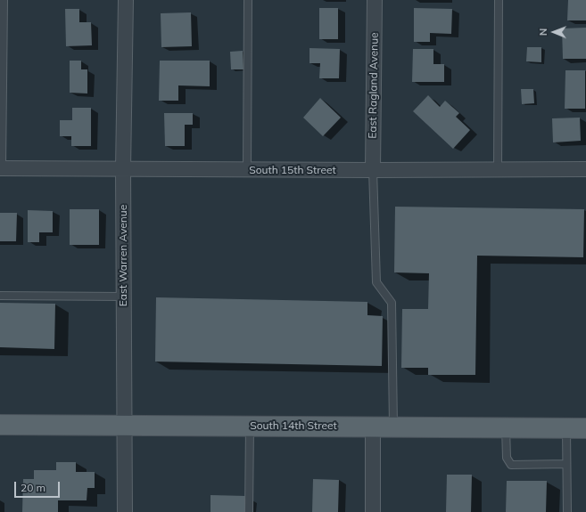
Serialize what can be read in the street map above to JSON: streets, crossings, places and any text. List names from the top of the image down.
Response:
{
  "streets": {
    "main road": ["South 14th Street"],
    "street": ["East Ragland Avenue", "South 15th Street", "East Warren Avenue"]
  },
  "crossings": [
    ["East Ragland Avenue", "South 15th Street"],
    ["South 15th Street", "East Warren Avenue"],
    ["East Warren Avenue", "South 14th Street"]
  ],
  "scale_bar": "20 m",
  "north": "left"
}
